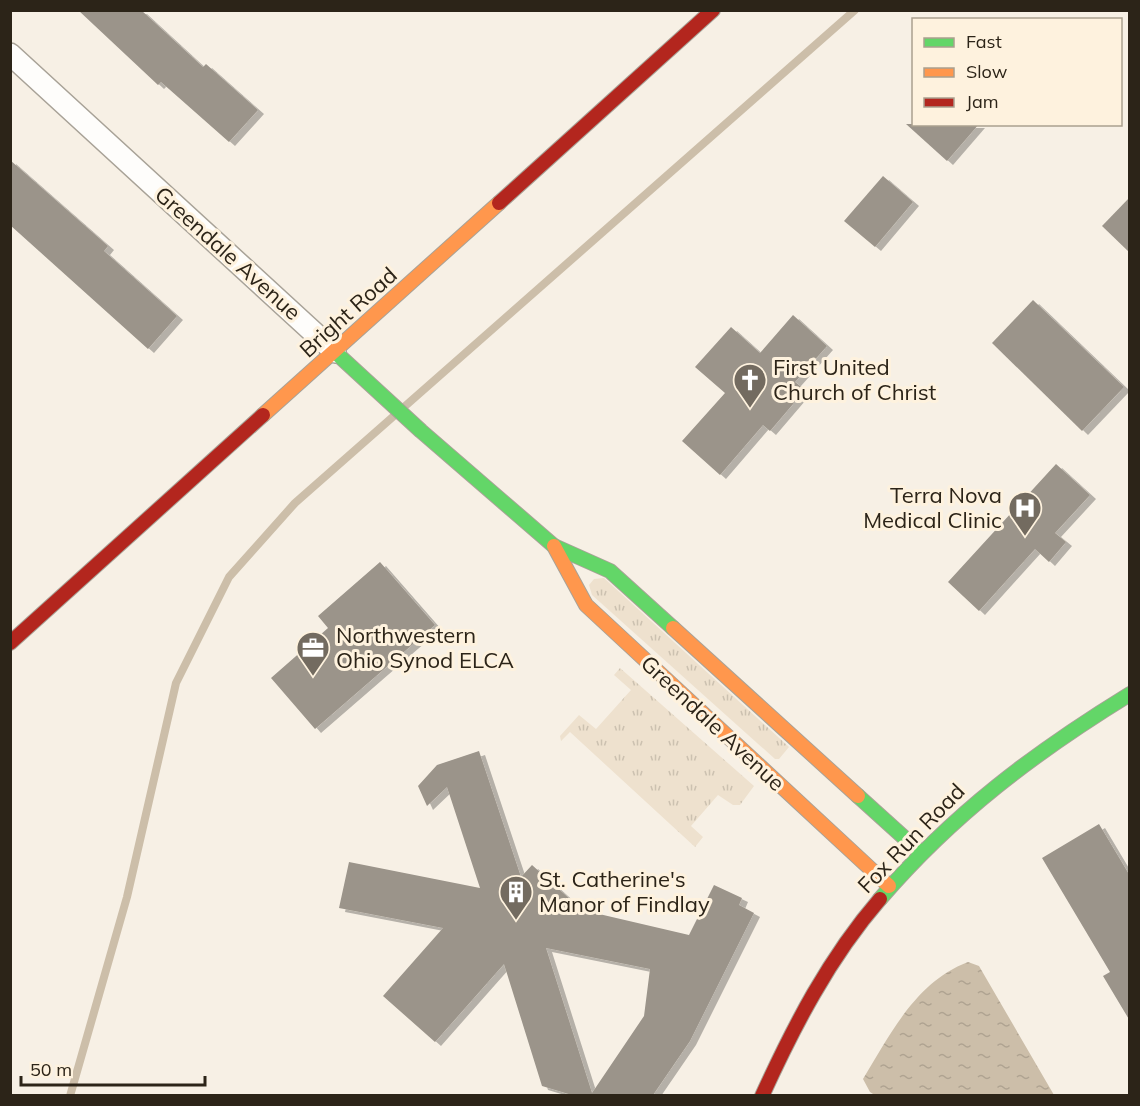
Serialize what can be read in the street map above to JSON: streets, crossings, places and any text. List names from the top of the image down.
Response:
{
  "streets": {
    "street": ["Greendale Avenue", "Bright Road", "Fox Run Road"]
  },
  "crossings": [
    ["Greendale Avenue", "Bright Road"],
    ["Greendale Avenue", "Fox Run Road"]
  ],
  "places": {
    "church": ["First United Church of Christ"],
    "hospital": ["Terra Nova Medical Clinic"],
    "office": ["Northwestern Ohio Synod ELCA"],
    "building": ["St. Catherine's Manor of Findlay"]
  },
  "legend": ["Fast", "Slow", "Jam"],
  "scale_bar": "50 m"
}
